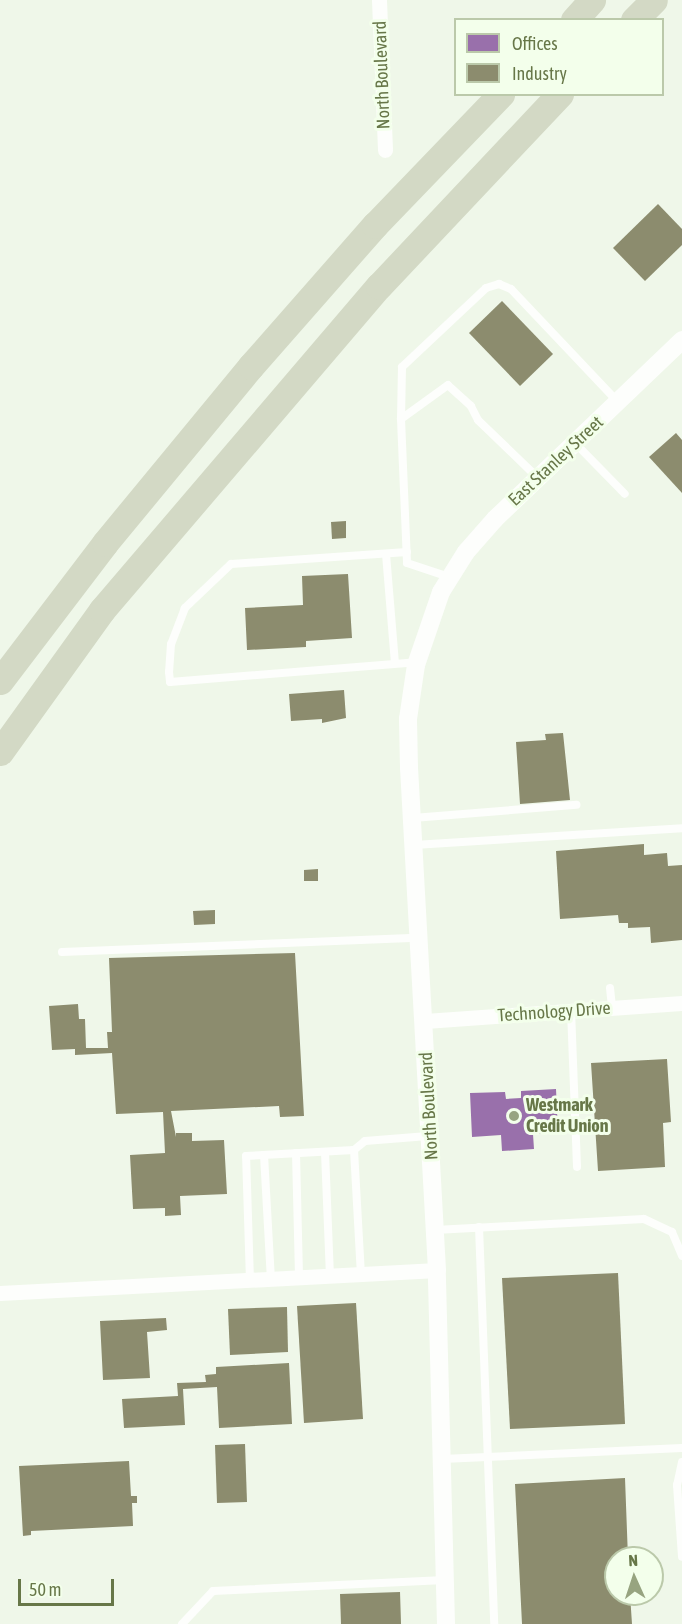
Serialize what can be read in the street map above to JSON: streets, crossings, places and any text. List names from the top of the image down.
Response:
{
  "streets": {
    "street": ["North Boulevard", "East Stanley Street", "Technology Drive"]
  },
  "crossings": [
    ["North Boulevard", "East Stanley Street"],
    ["North Boulevard", "Technology Drive"]
  ],
  "places": ["Westmark Credit Union"],
  "legend": ["Offices", "Industry"],
  "scale_bar": "50 m",
  "north": "top"
}
